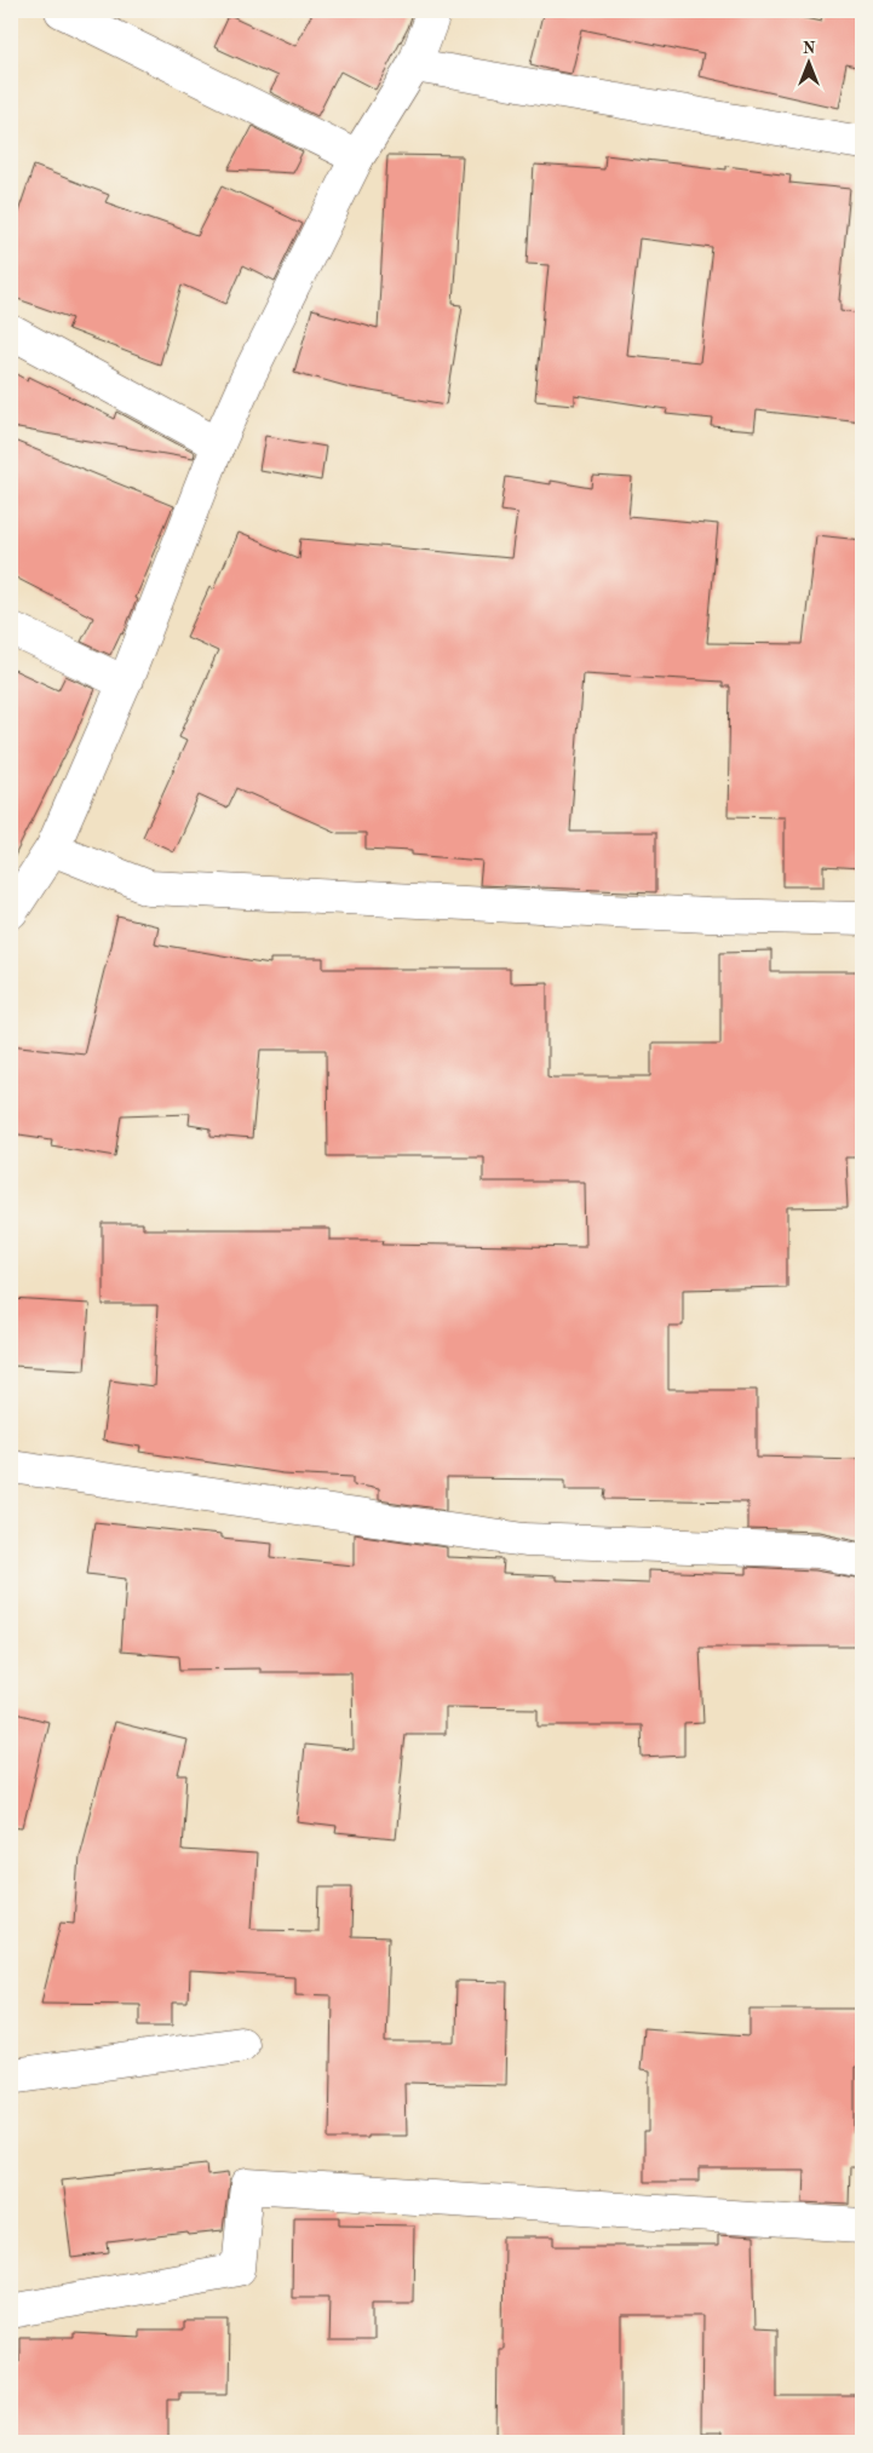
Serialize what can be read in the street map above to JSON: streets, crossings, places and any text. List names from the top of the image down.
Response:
{
  "north": "top"
}
